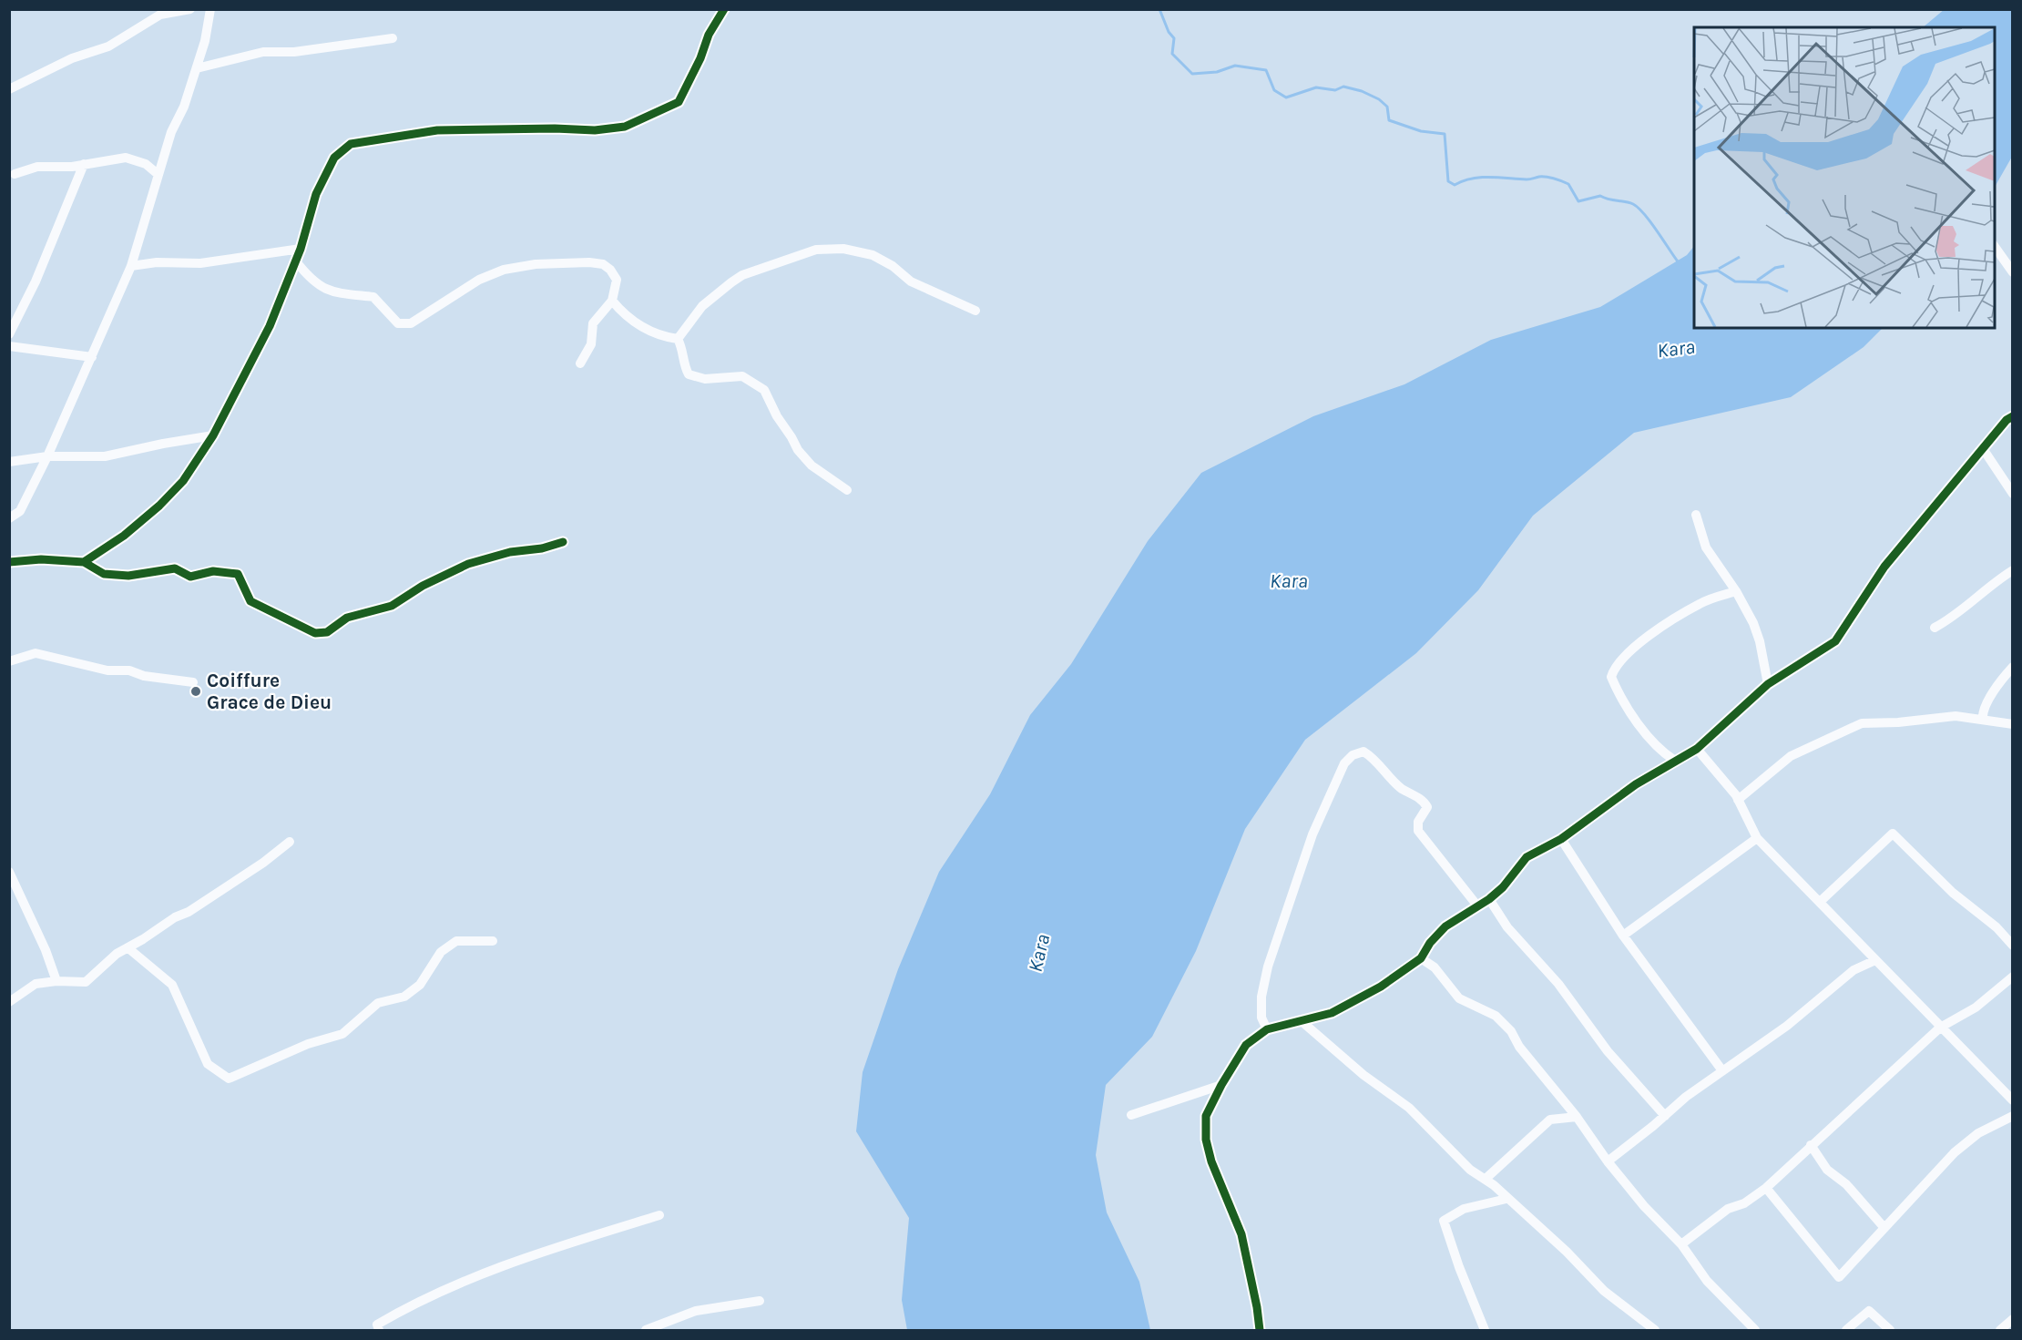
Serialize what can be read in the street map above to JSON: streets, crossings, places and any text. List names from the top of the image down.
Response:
{
  "water": ["Kara"],
  "places": ["Coiffure Grace de Dieu"]
}
